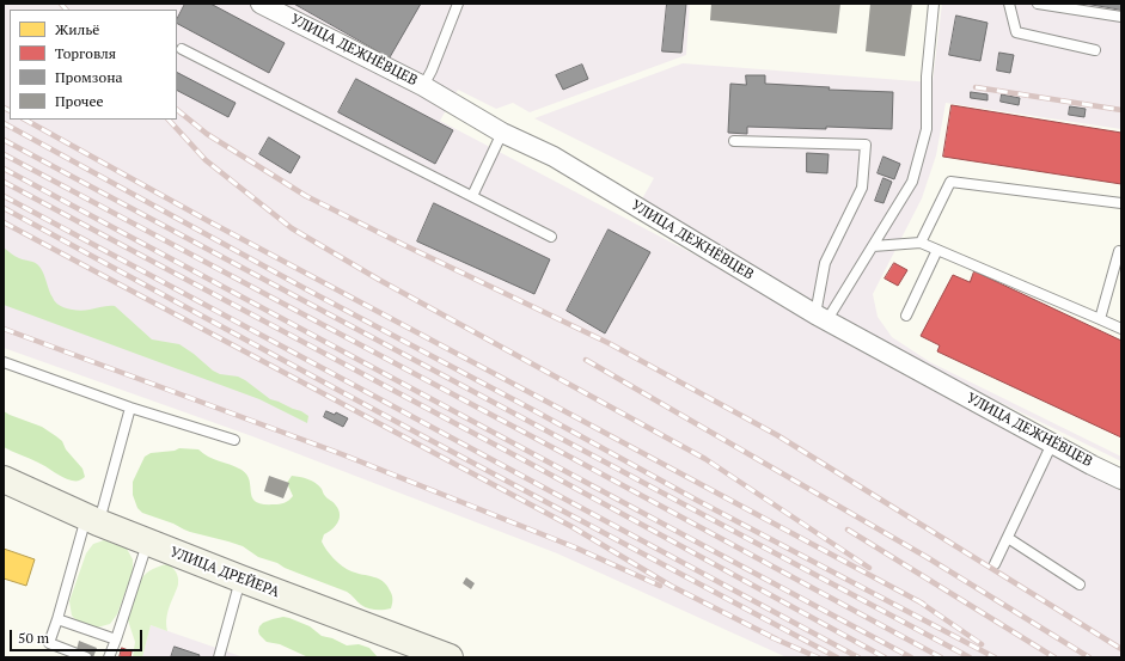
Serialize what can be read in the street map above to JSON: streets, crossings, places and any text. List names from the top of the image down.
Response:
{
  "streets": {
    "main road": ["УЛИЦА ДРЕЙЕРА"],
    "street": ["УЛИЦА ДЕЖНЁВЦЕВ"]
  },
  "legend": [
    "Жильё",
    "Торговля",
    "Промзона",
    "Прочее"
  ],
  "scale_bar": "50 m"
}
